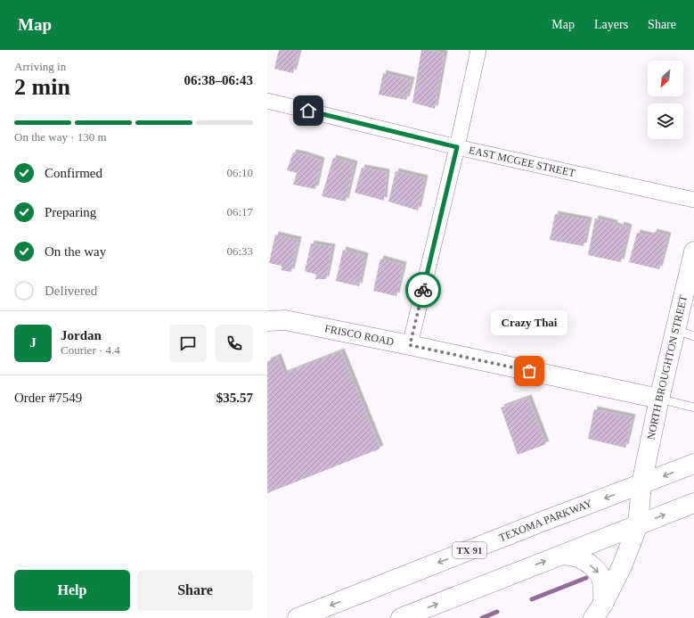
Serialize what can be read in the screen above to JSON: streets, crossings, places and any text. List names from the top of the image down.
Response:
{
  "streets": {
    "main road": [
      "FRISCO ROAD",
      "NORTH BROUGHTON STREET",
      "TEXOMA PARKWAY",
      "TX 91"
    ],
    "street": ["EAST MCGEE STREET"]
  },
  "crossings": [
    ["FRISCO ROAD", "NORTH BROUGHTON STREET"],
    ["NORTH BROUGHTON STREET", "TEXOMA PARKWAY"]
  ],
  "places": ["Crazy Thai"],
  "north": "bottom left",
  "page": {
    "header": "Map",
    "nav": ["Map", "Layers", "Share"],
    "heading": ["2 min", "Arriving in", "06:38–06:43"],
    "panel": [
      "Jordan",
      "Courier · 4.4",
      "Order #7549",
      "$35.57"
    ],
    "bar": "On the way · 130 m",
    "list": [
      ["Confirmed", "06:10"],
      ["Preparing", "06:17"],
      ["On the way", "06:33"],
      "Delivered"
    ],
    "bubble": "Crazy Thai",
    "round": "J",
    "buttons": ["Help", "Share"]
  }
}
